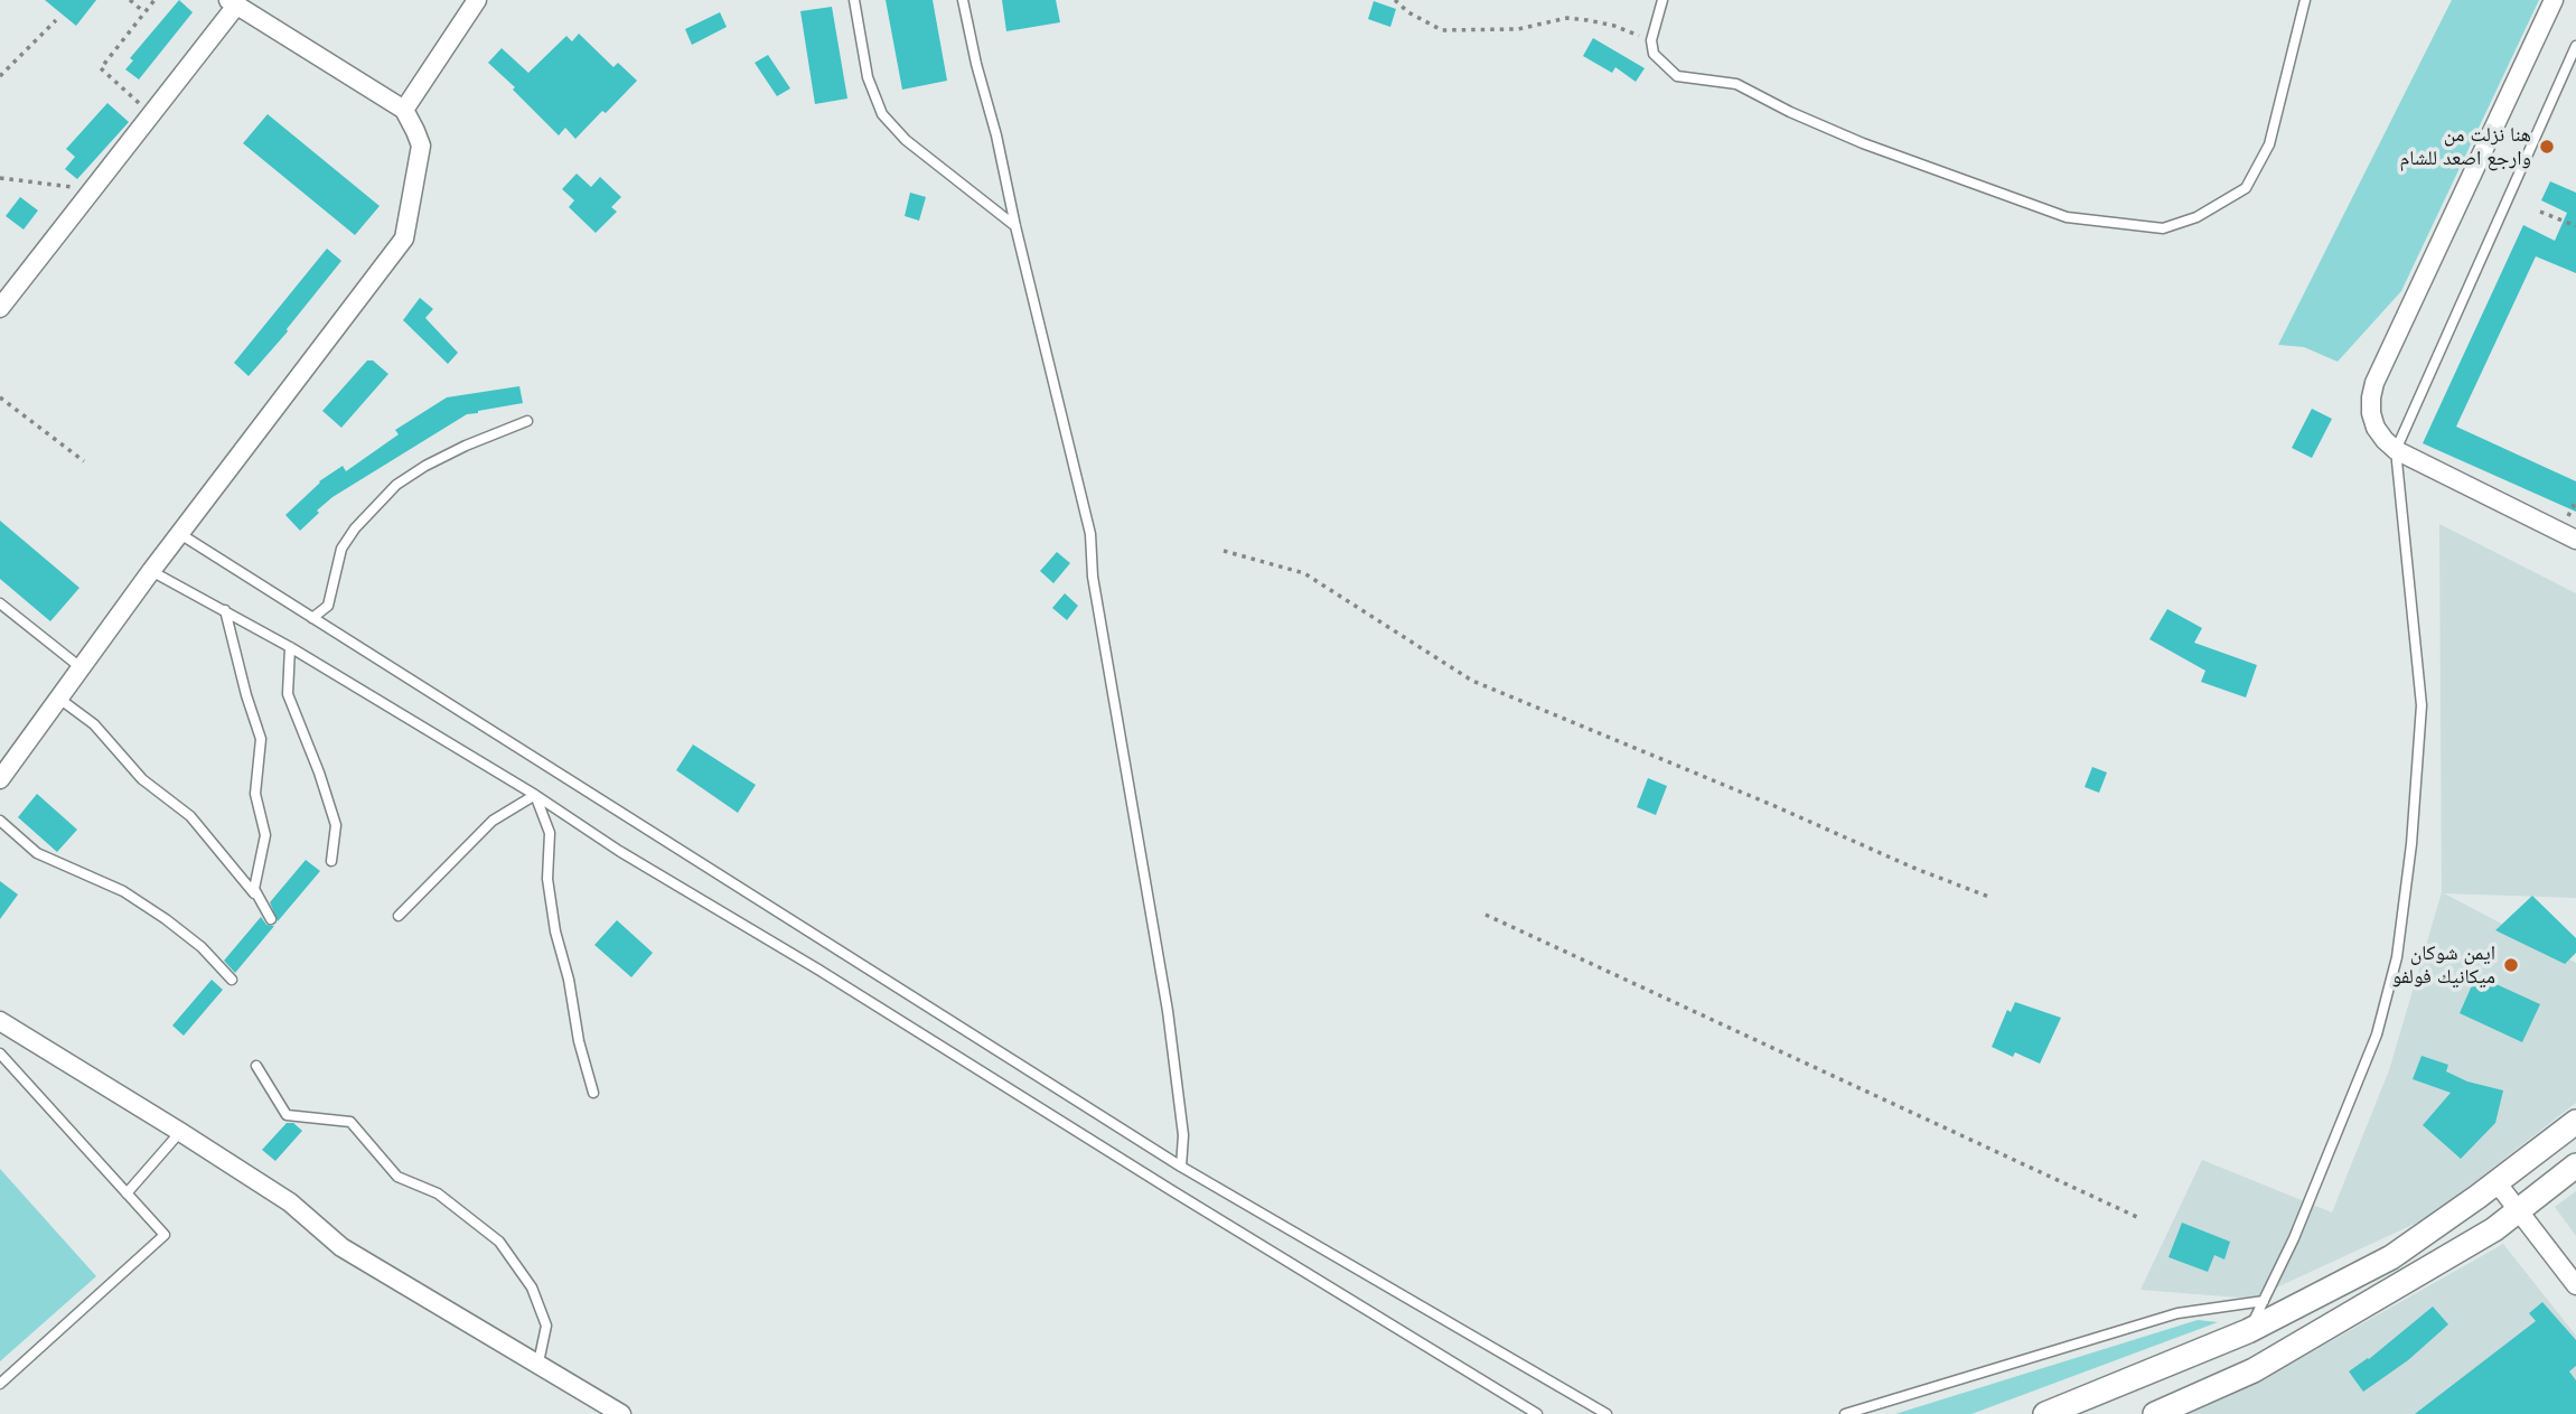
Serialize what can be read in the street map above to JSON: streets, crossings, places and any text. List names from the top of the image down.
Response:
{
  "places": ["هنا نزلت من وارجع اصعد للشام", "ايمن شوكان ميكانيك فولفو"]
}
